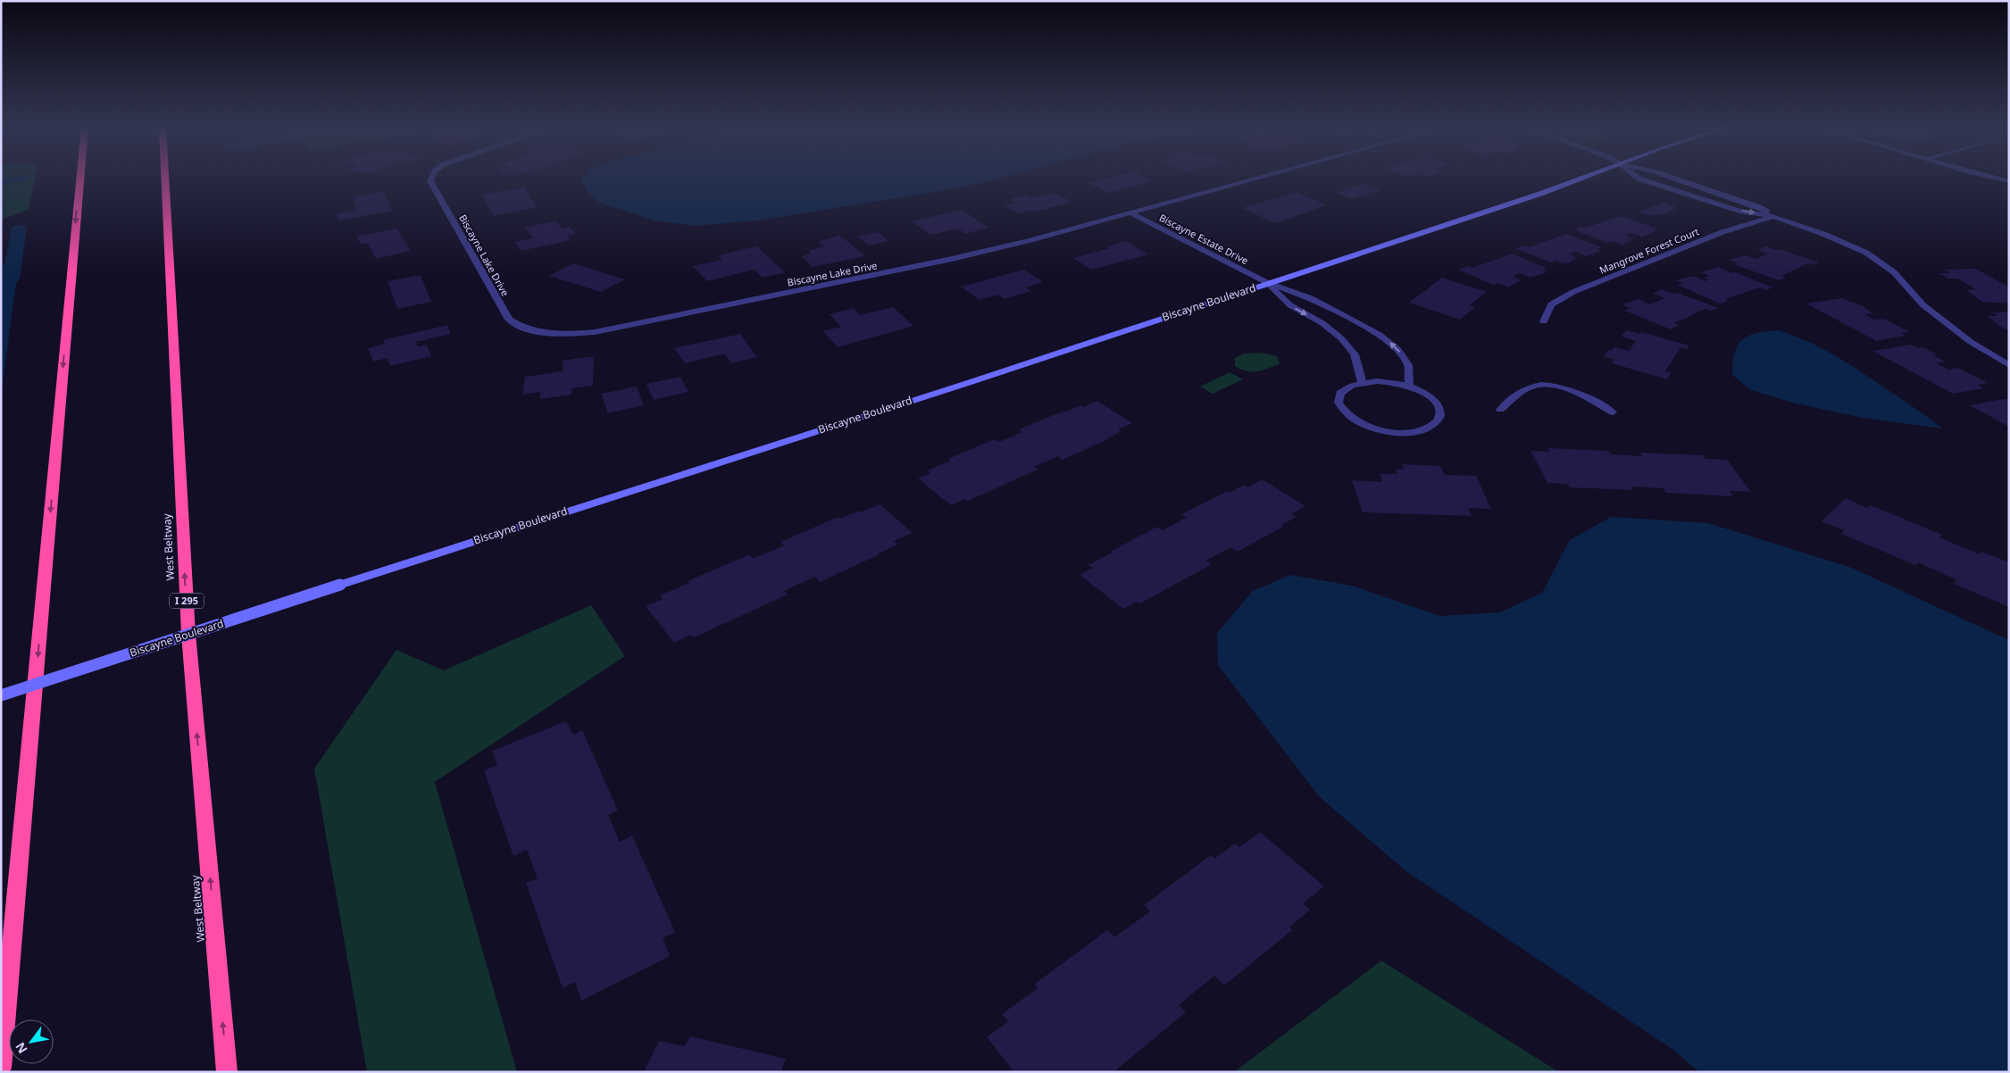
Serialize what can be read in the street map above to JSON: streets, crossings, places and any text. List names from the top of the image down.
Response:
{
  "streets": {
    "highway": ["West Beltway", "I 295"],
    "street": [
      "Biscayne Estate Drive",
      "Mangrove Forest Court",
      "Biscayne Lake Drive",
      "Biscayne Boulevard"
    ]
  },
  "crossings": [
    ["Biscayne Estate Drive", "Biscayne Lake Drive"],
    ["Biscayne Estate Drive", "Biscayne Boulevard"]
  ],
  "one_way": ["West Beltway"],
  "north": "bottom left"
}
